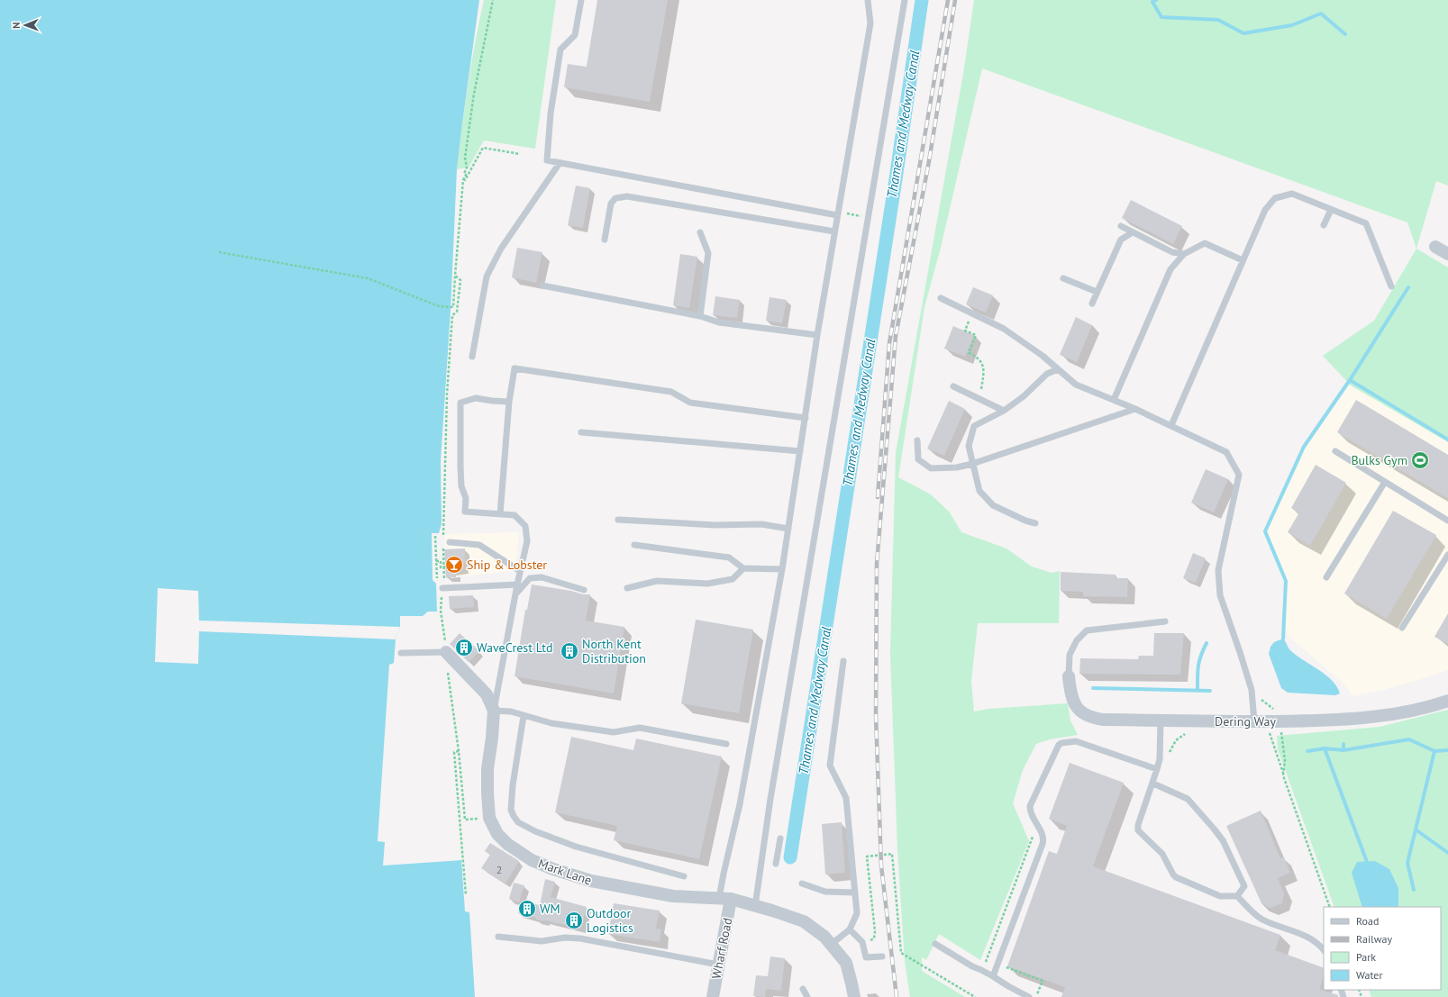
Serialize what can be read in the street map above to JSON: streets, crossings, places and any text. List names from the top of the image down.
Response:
{
  "streets": {
    "street": ["Dering Way", "Mark Lane", "Wharf Road"]
  },
  "crossings": [
    ["Mark Lane", "Wharf Road"]
  ],
  "water": ["Thames and Medway Canal"],
  "places": {
    "sports": ["Bulks Gym"],
    "bar": ["Ship & Lobster"],
    "building": [
      "WaveCrest Ltd",
      "North Kent Distribution",
      "WM",
      "Outdoor Logistics"
    ]
  },
  "house_numbers": ["2"],
  "legend": [
    "Road",
    "Railway",
    "Park",
    "Water"
  ],
  "north": "left"
}
